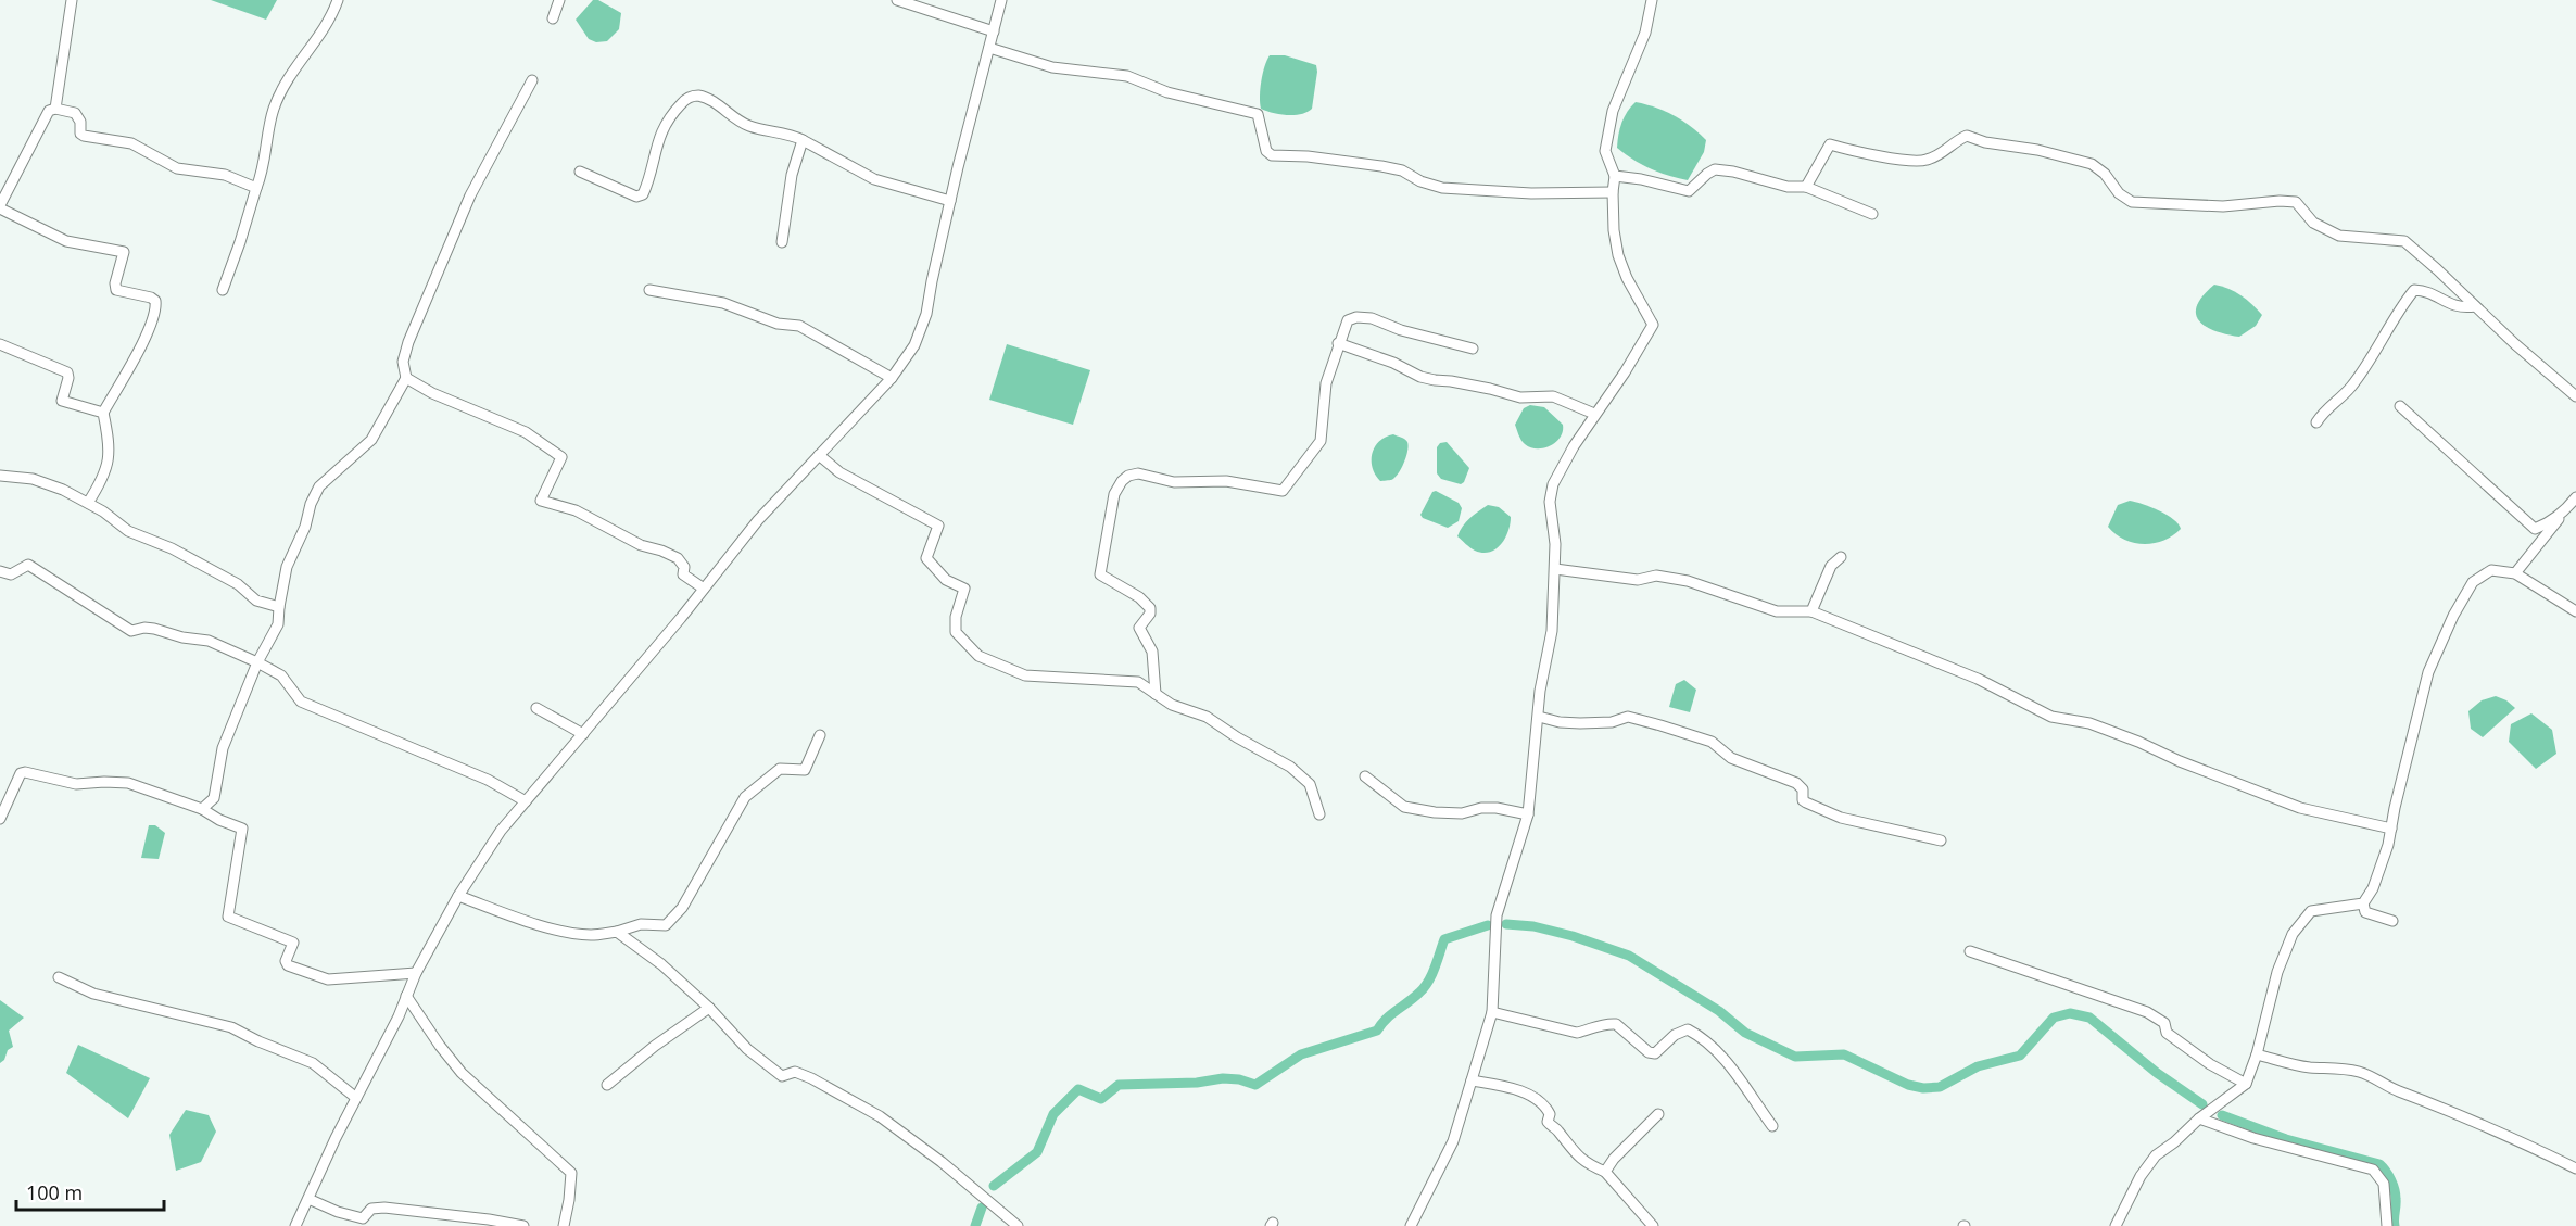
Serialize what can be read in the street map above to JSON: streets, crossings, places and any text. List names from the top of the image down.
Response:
{
  "scale_bar": "100 m"
}
